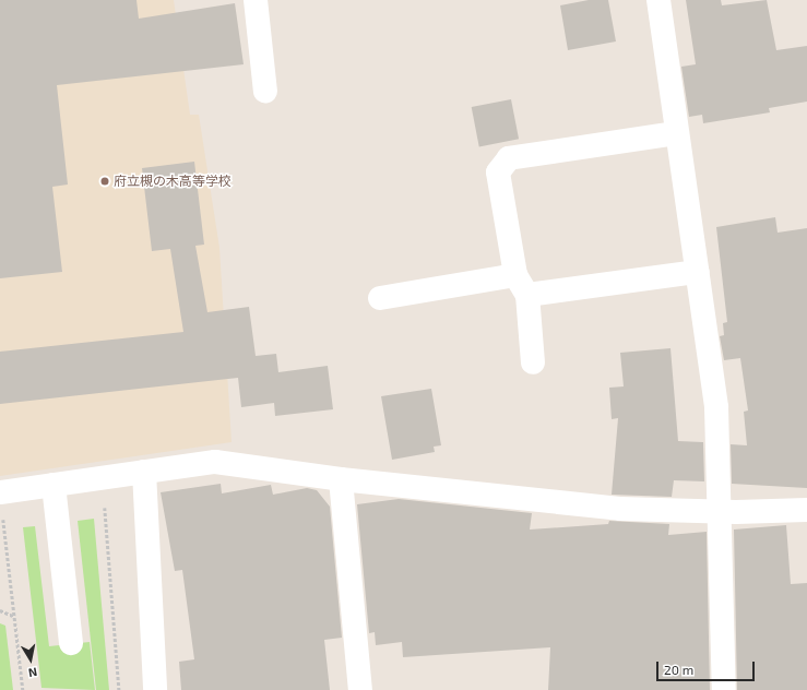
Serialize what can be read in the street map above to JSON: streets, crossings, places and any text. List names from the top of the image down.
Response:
{
  "places": ["府立槻の木高等学校"],
  "scale_bar": "20 m",
  "north": "bottom"
}
